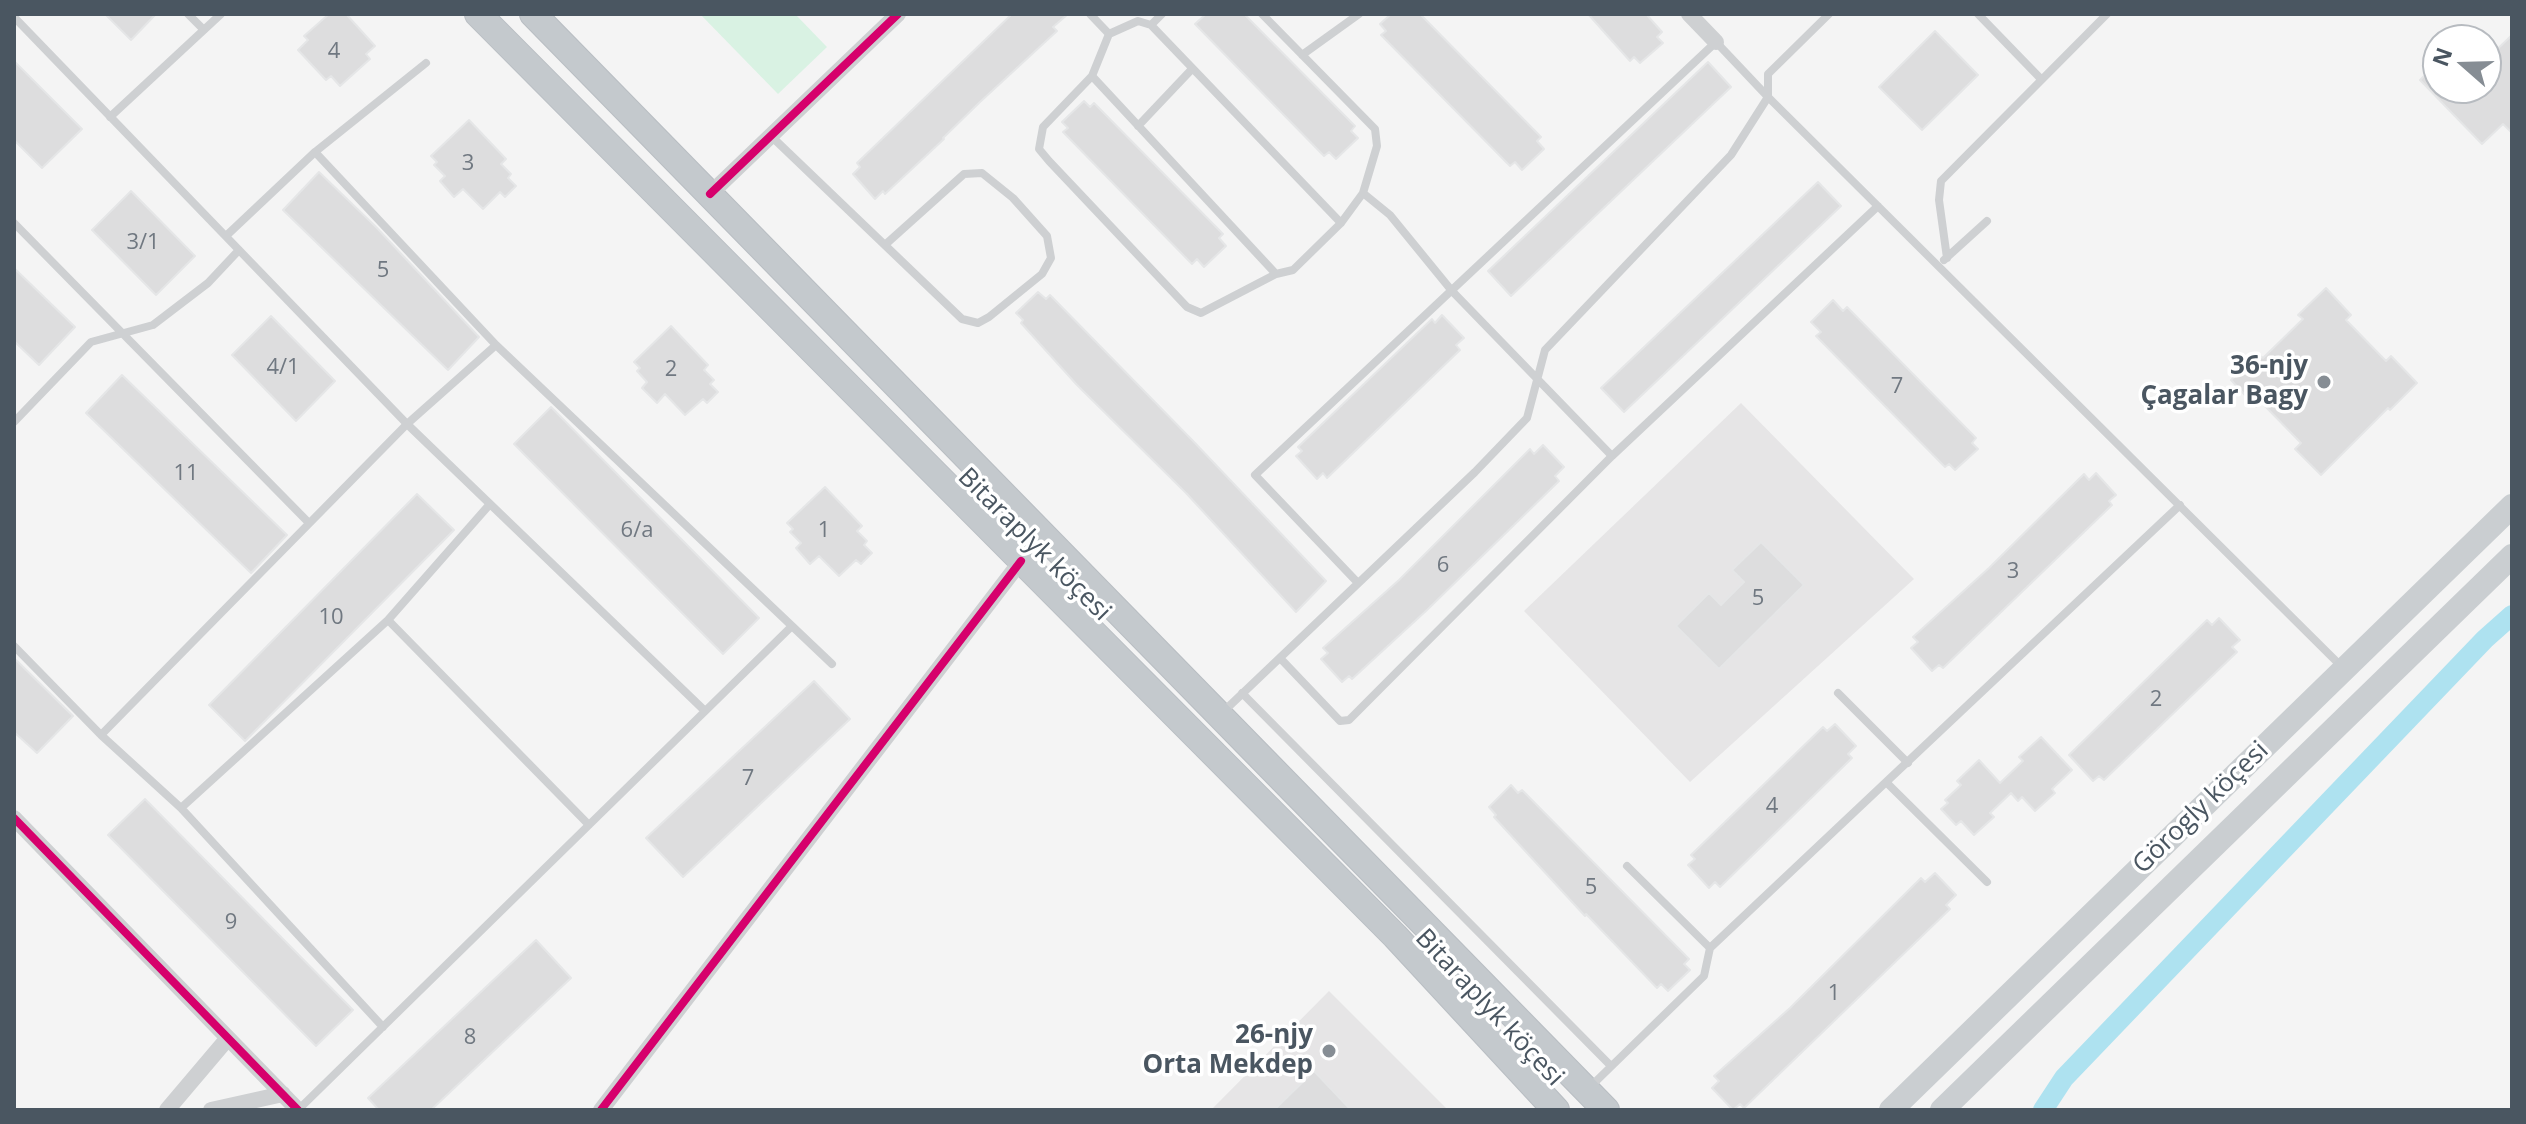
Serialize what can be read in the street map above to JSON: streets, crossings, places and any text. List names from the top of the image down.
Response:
{
  "streets": {
    "highway": ["Bitaraplyk köçesi"],
    "main road": ["Görogly köçesi"]
  },
  "places": ["36-njy Çagalar Bagy", "26-njy Orta Mekdep"],
  "house_numbers": [
    "4",
    "3",
    "3/1",
    "5",
    "4/1",
    "2",
    "7",
    "11",
    "6/а",
    "1",
    "6",
    "3",
    "5",
    "10",
    "2",
    "7",
    "4",
    "5",
    "9",
    "1",
    "8"
  ],
  "north": "left"
}
